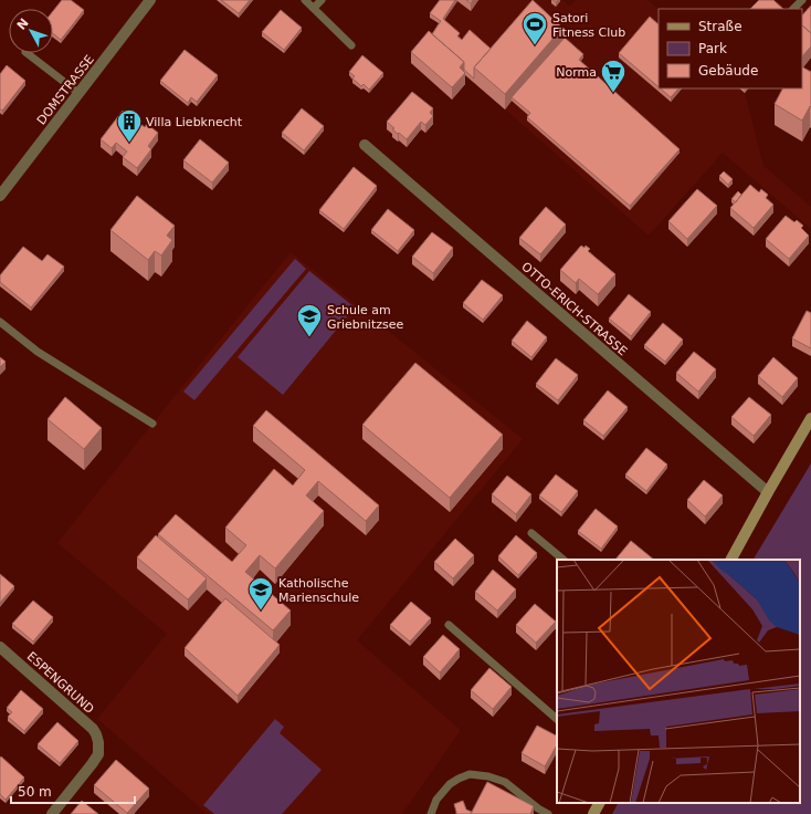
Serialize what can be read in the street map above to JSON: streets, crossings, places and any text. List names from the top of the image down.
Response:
{
  "streets": {
    "street": ["DOMSTRASSE", "OTTO-ERICH-STRASSE", "ESPENGRUND"]
  },
  "places": {
    "sports": ["Satori Fitness Club"],
    "supermarket": ["Norma"],
    "building": ["Villa Liebknecht"],
    "school or university": ["Schule am Griebnitzsee", "Katholische Marienschule"]
  },
  "legend": ["Straße", "Park", "Gebäude"],
  "scale_bar": "50 m",
  "north": "top left"
}
